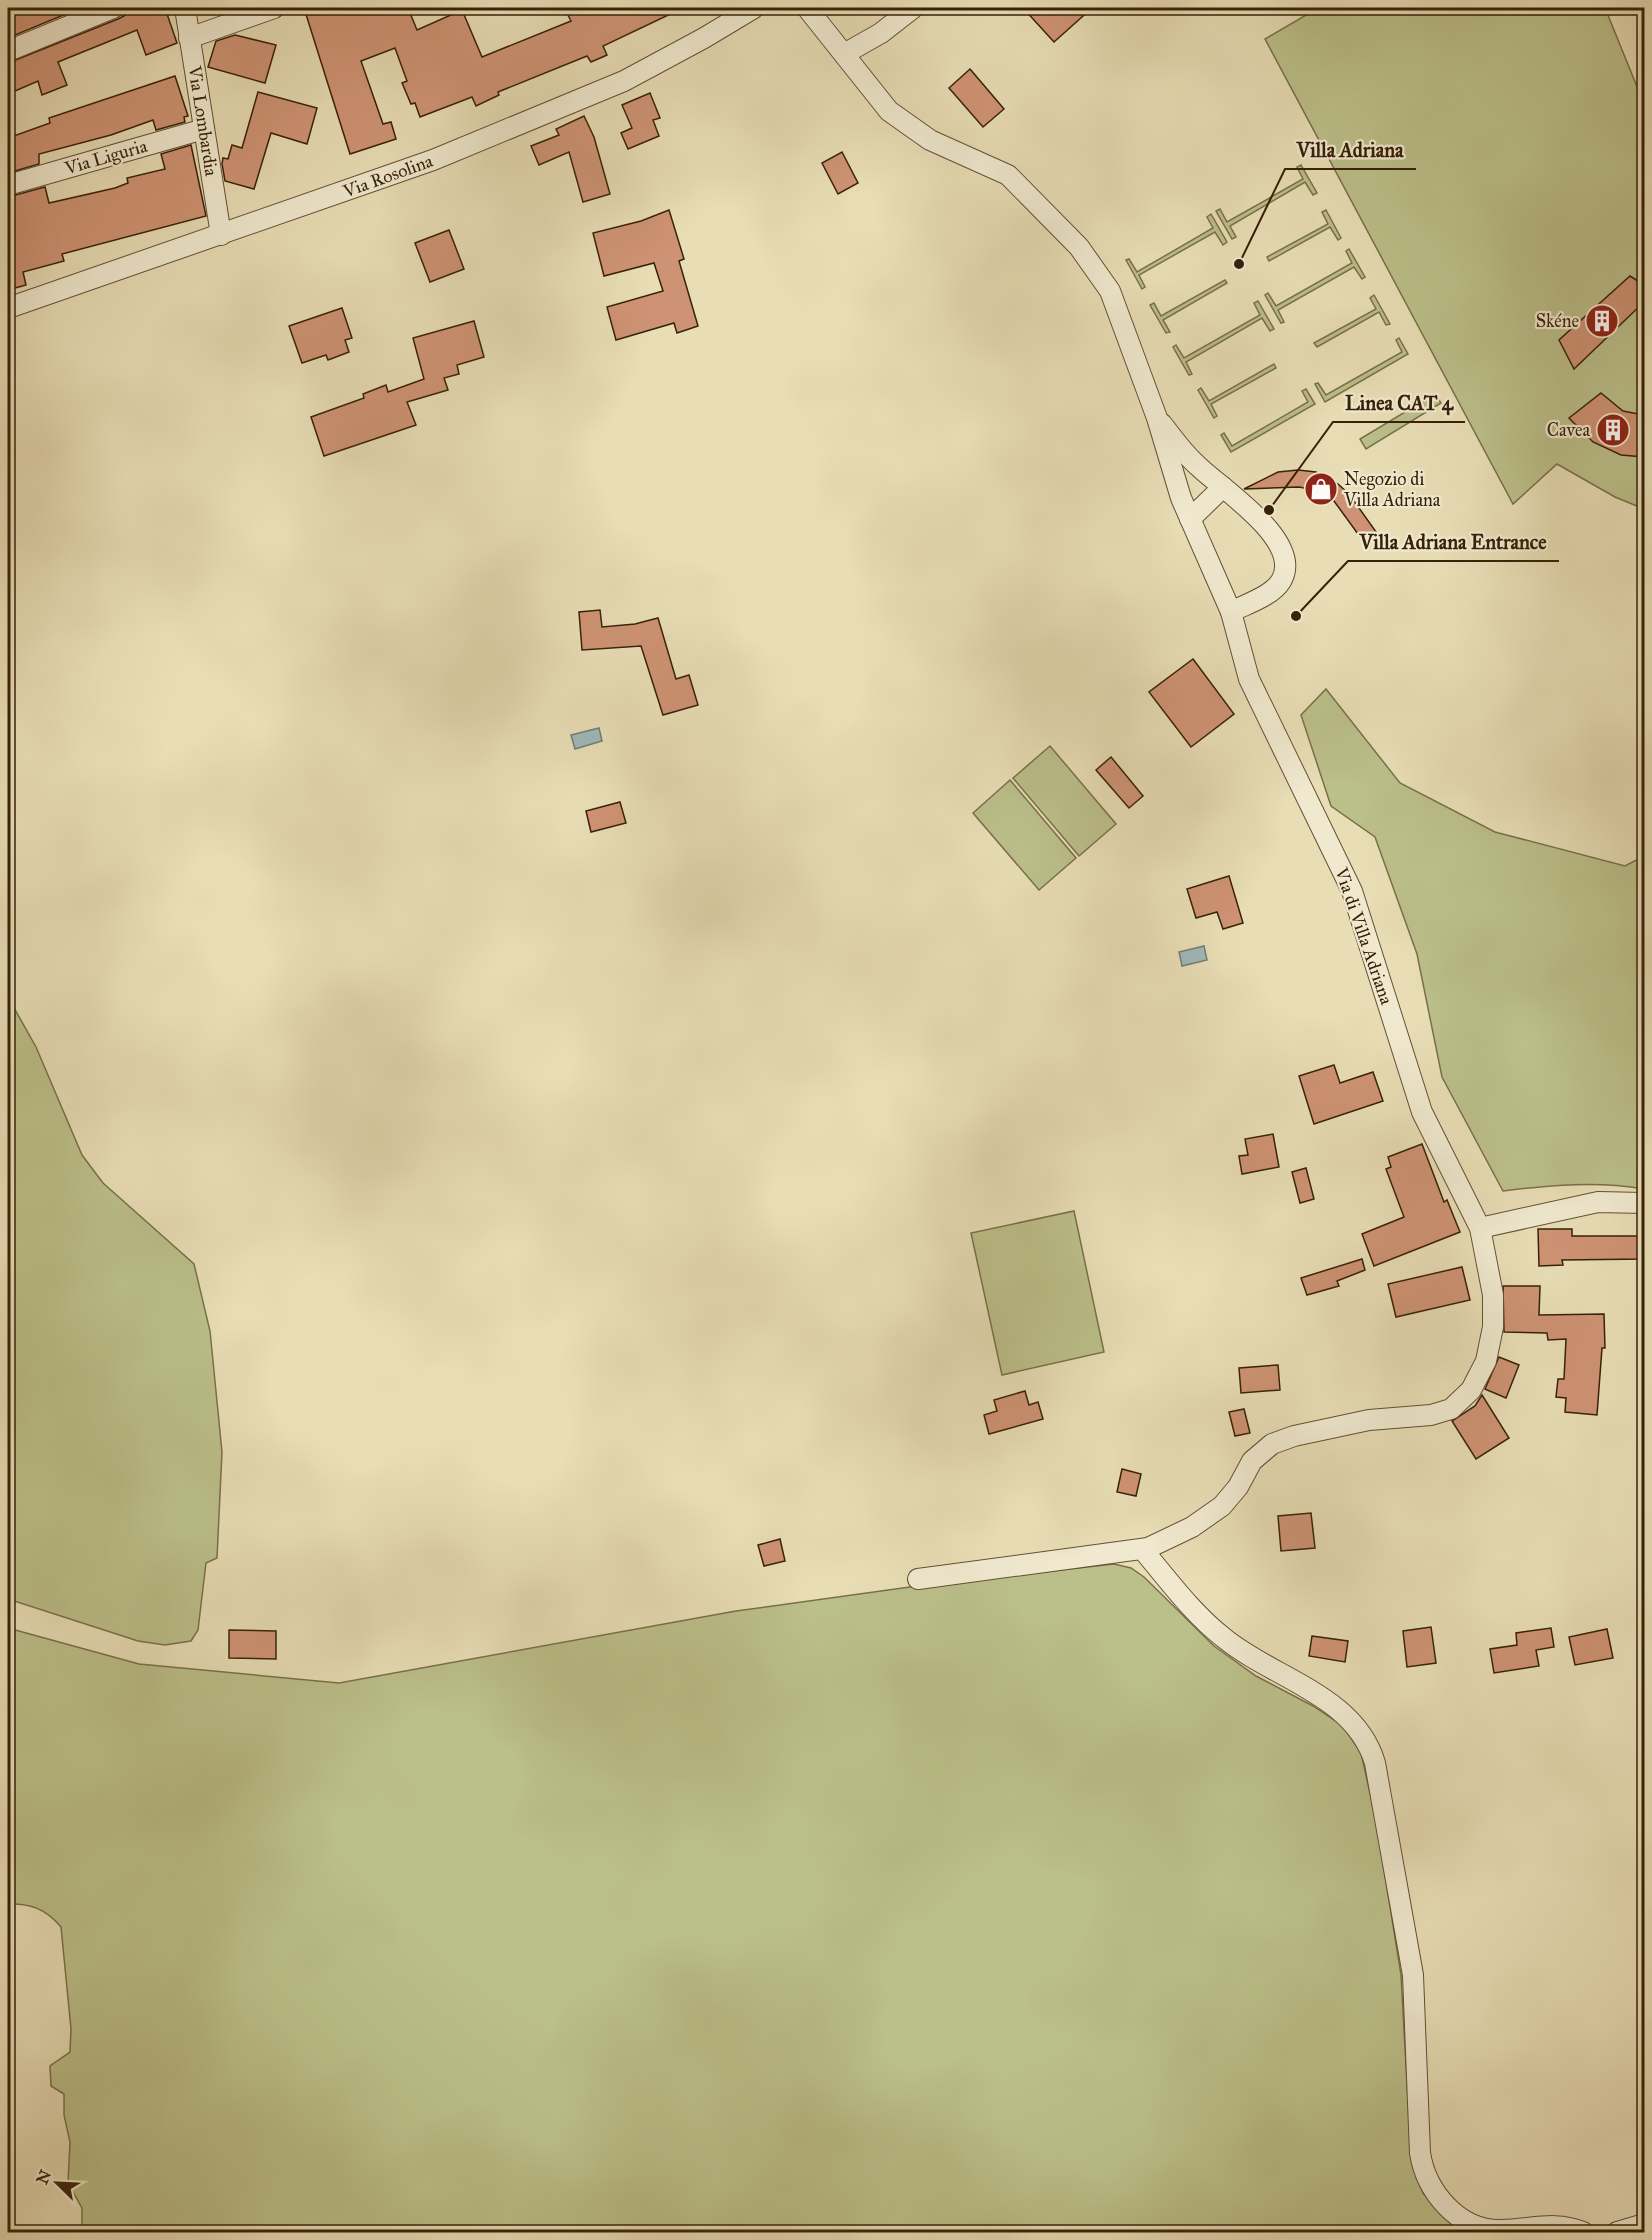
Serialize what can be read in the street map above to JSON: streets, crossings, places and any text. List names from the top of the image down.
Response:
{
  "streets": {
    "street": [
      "Via Lombardia",
      "Via Liguria",
      "Via Rosolina",
      "Via di Villa Adriana"
    ]
  },
  "crossings": [
    ["Via Lombardia", "Via Liguria"],
    ["Via Lombardia", "Via Rosolina"]
  ],
  "places": {
    "other": ["Villa Adriana", "Linea CAT 4", "Villa Adriana Entrance"],
    "building": ["Skéne", "Cavea"],
    "shop": ["Negozio di Villa Adriana"]
  },
  "north": "top left"
}
